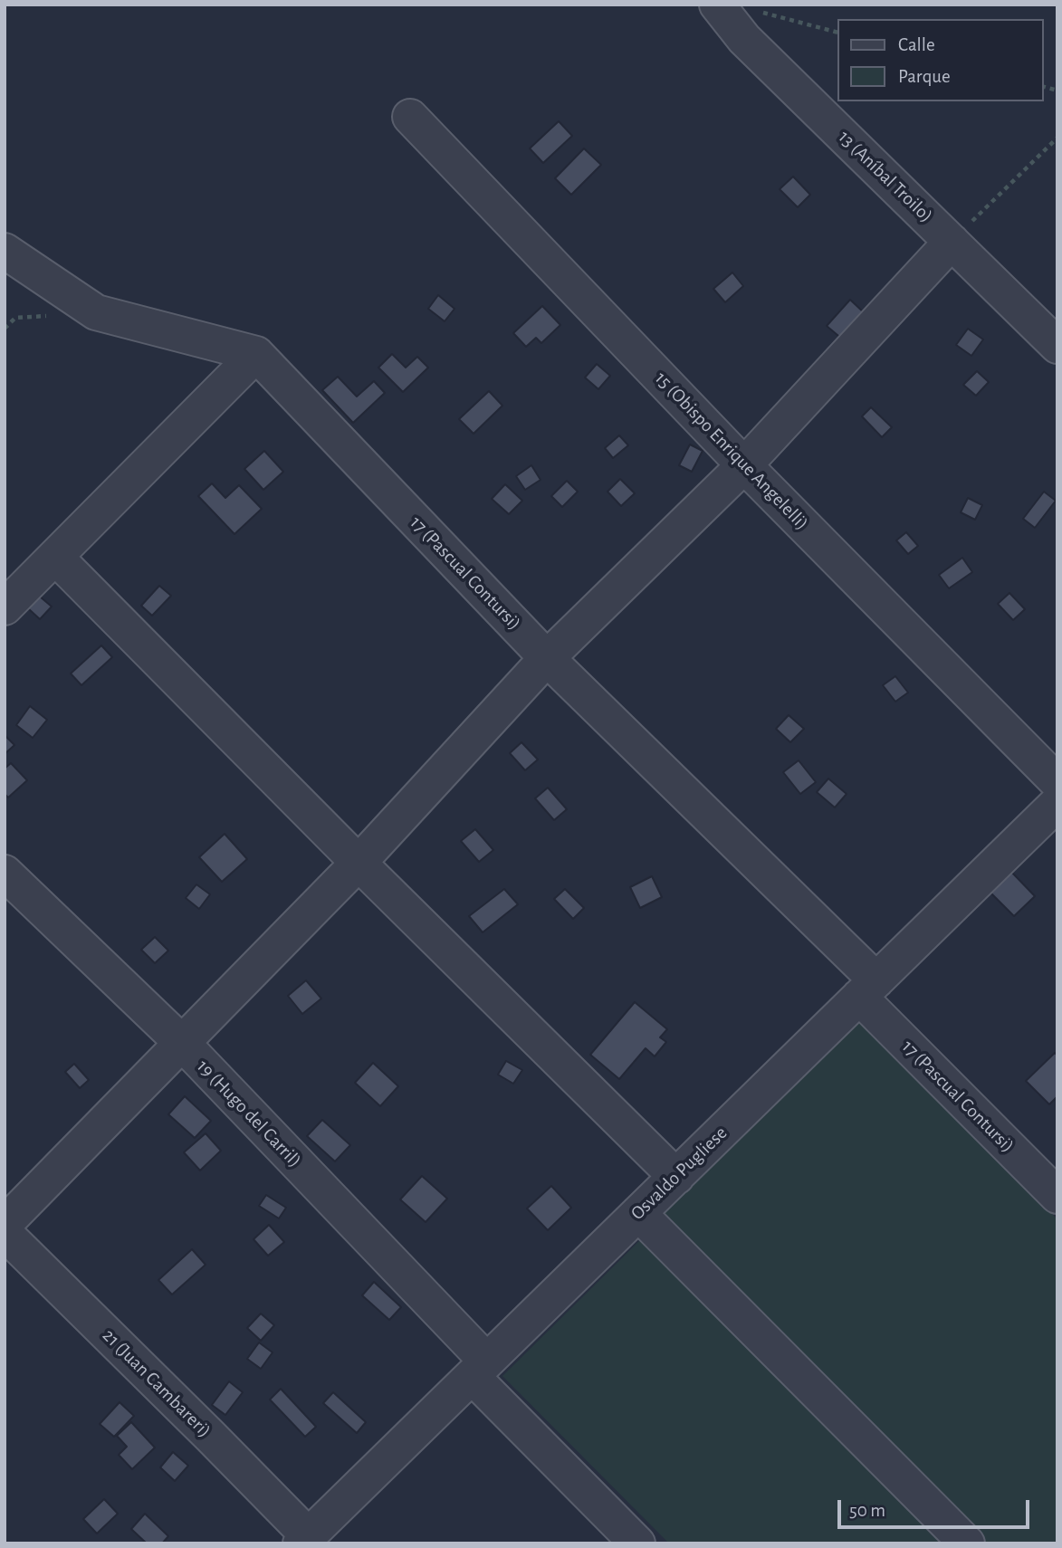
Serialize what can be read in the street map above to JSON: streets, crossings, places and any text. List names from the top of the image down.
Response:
{
  "streets": {
    "street": [
      "13 (Aníbal Troilo)",
      "15 (Obispo Enrique Angelelli)",
      "17 (Pascual Contursi)",
      "19 (Hugo del Carril)",
      "Osvaldo Pugliese",
      "21 (Juan Cambareri)"
    ]
  },
  "crossings": [
    ["17 (Pascual Contursi)", "Osvaldo Pugliese"],
    ["19 (Hugo del Carril)", "Osvaldo Pugliese"],
    ["Osvaldo Pugliese", "21 (Juan Cambareri)"]
  ],
  "legend": ["Calle", "Parque"],
  "scale_bar": "50 m"
}
